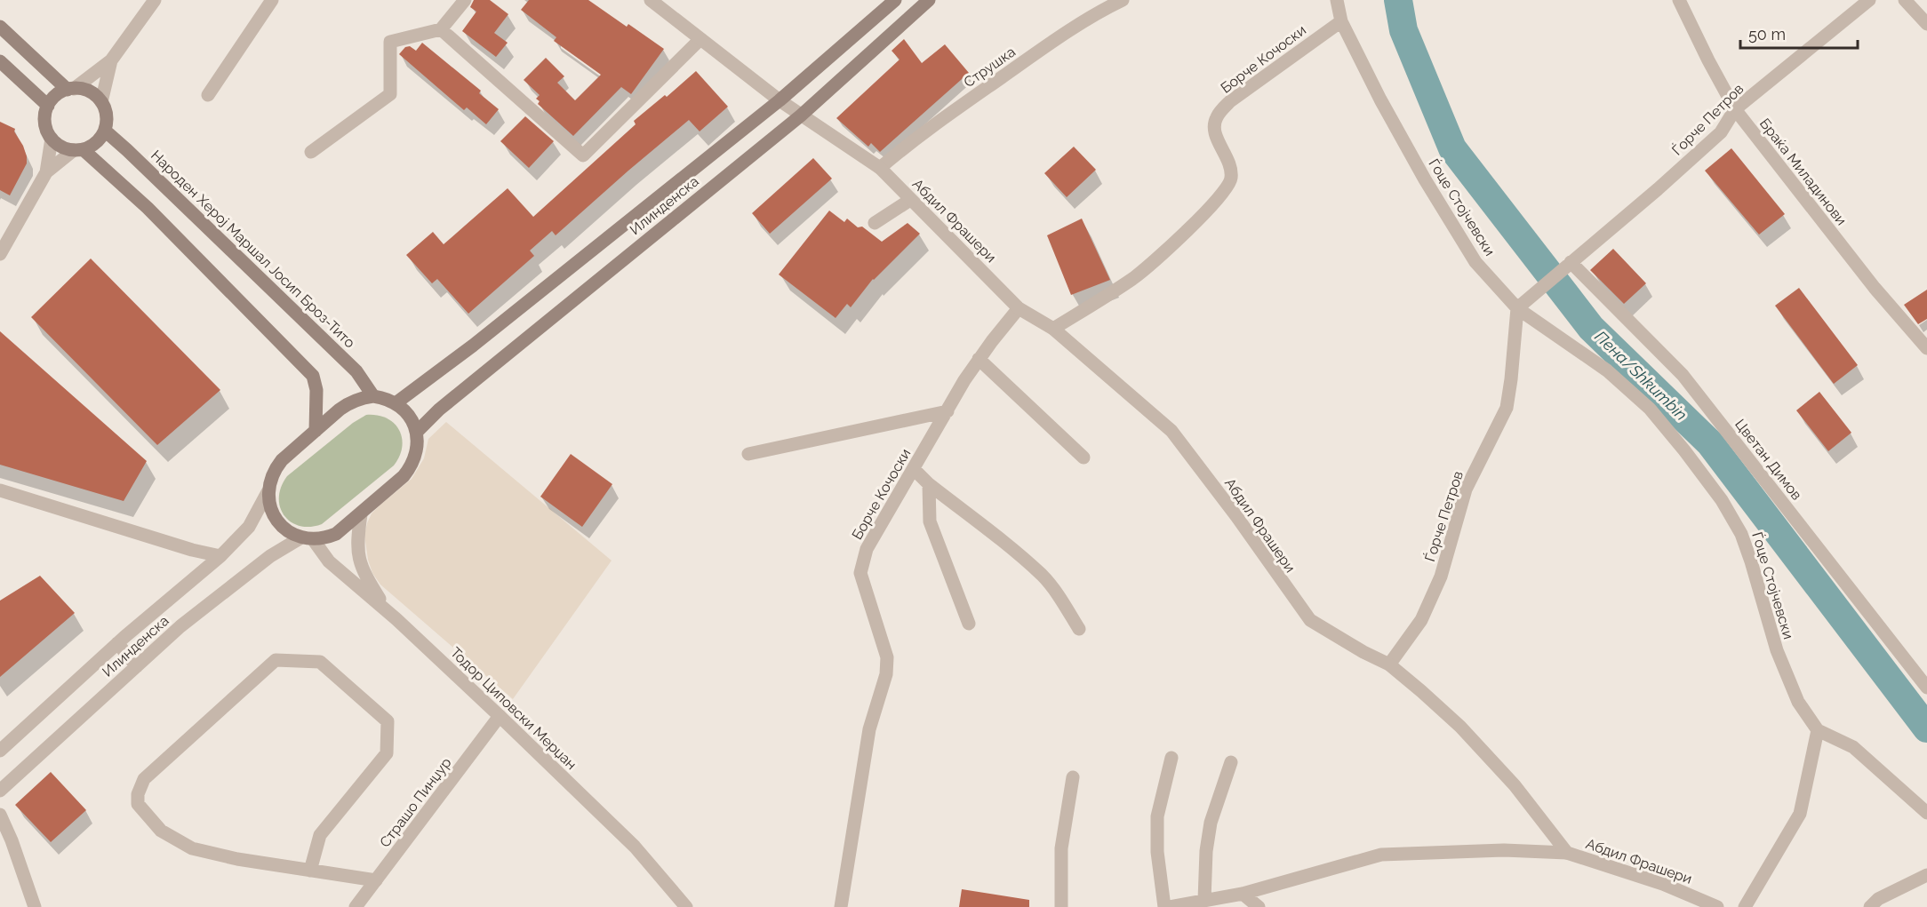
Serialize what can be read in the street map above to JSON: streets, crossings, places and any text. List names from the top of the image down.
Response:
{
  "streets": {
    "main road": ["Илинденска", "Народен Херој Маршал Јосип Броз-Тито"],
    "street": [
      "Борче Кочоски",
      "Струшка",
      "Ѓорче Петров",
      "Браќа Миладинови",
      "Ѓоце Стојчевски",
      "Абдил Фрашери",
      "Цветан Димов",
      "Тодор Циповски Мерџан",
      "Страшо Пинџур"
    ]
  },
  "crossings": [
    ["Борче Кочоски", "Ѓоце Стојчевски"],
    ["Борче Кочоски", "Абдил Фрашери"],
    ["Струшка", "Абдил Фрашери"],
    ["Ѓорче Петров", "Браќа Миладинови"],
    ["Ѓорче Петров", "Ѓоце Стојчевски"],
    ["Ѓорче Петров", "Абдил Фрашери"],
    ["Ѓорче Петров", "Цветан Димов"],
    ["Илинденска", "Абдил Фрашери"],
    ["Илинденска", "Народен Херој Маршал Јосип Броз-Тито"],
    ["Илинденска", "Тодор Циповски Мерџан"],
    ["Народен Херој Маршал Јосип Броз-Тито", "Тодор Циповски Мерџан"],
    ["Тодор Циповски Мерџан", "Страшо Пинџур"]
  ],
  "water": ["Пена/Shkumbin"],
  "scale_bar": "50 m"
}
